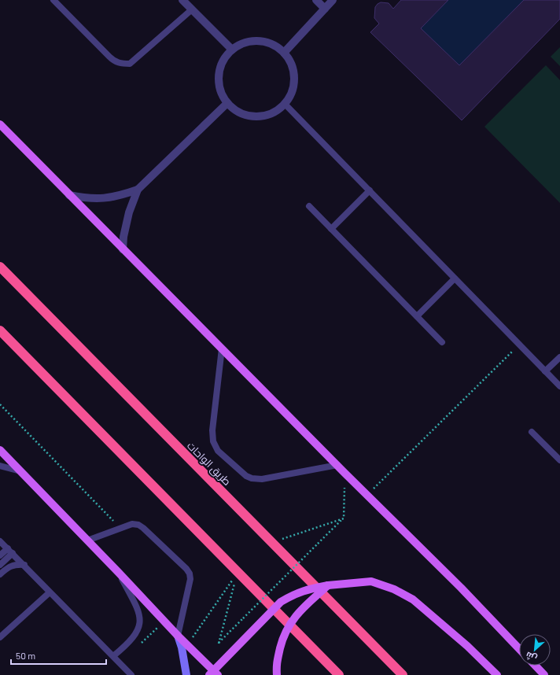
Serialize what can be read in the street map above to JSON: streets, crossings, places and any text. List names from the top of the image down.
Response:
{
  "streets": {
    "highway": ["طريق الواحات"]
  },
  "scale_bar": "50 m",
  "north": "bottom left"
}
